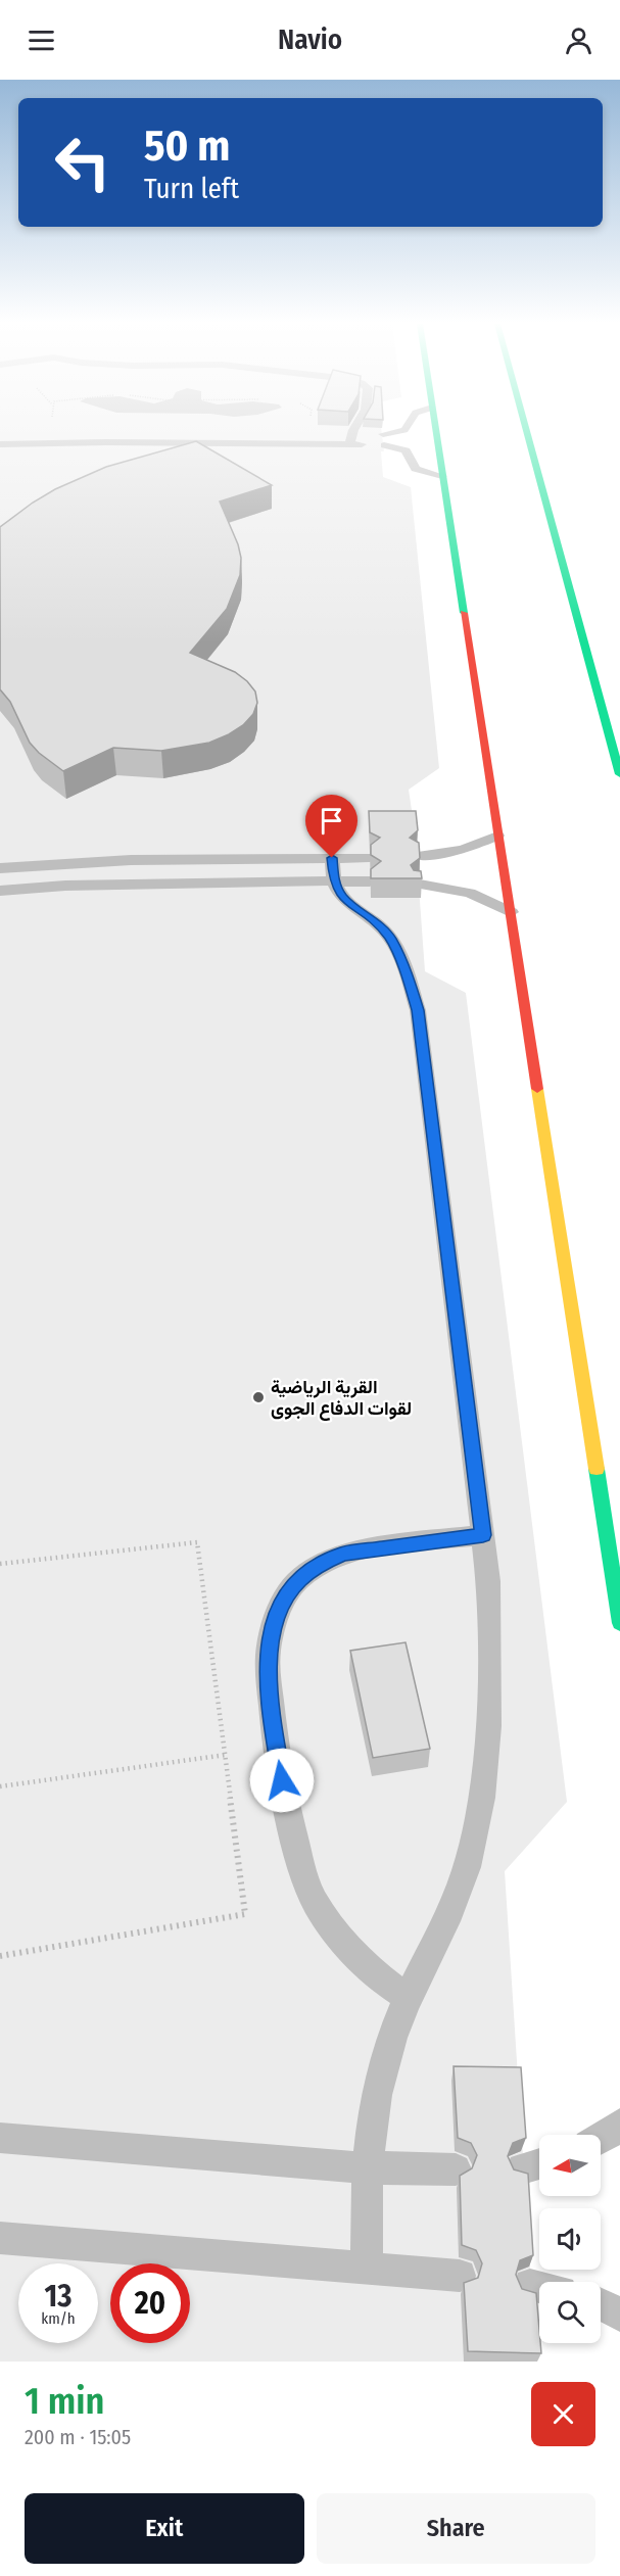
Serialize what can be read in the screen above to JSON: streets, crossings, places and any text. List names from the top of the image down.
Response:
{
  "places": ["القرية الرياضية لقوات الدفاع الجوى"],
  "north": "left",
  "page": {
    "header": "Navio",
    "turn": ["50 m", "Turn left"],
    "speed": "13 km/h",
    "limit": "20",
    "heading": ["1 min", "200 m · 15:05"],
    "buttons": ["Exit", "Share"]
  }
}
